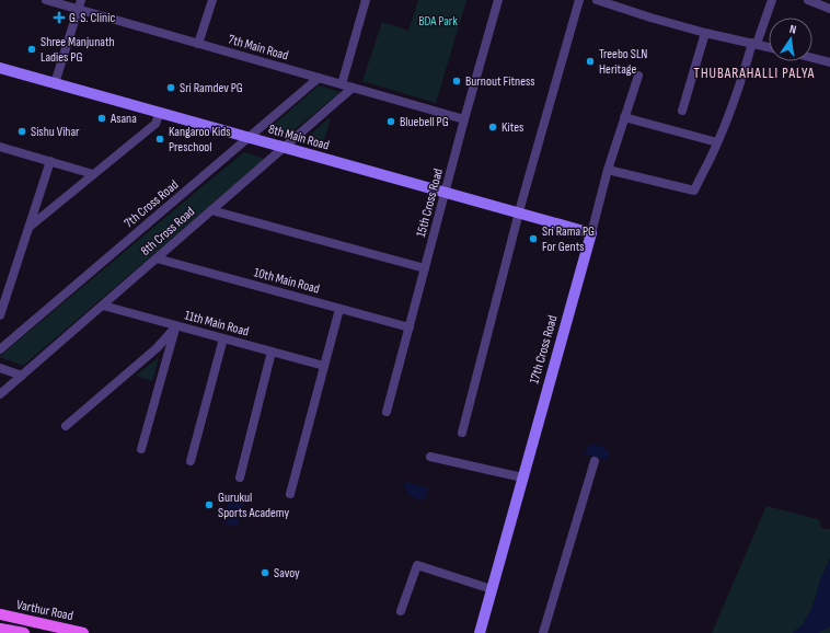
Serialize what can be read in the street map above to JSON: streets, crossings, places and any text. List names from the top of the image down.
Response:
{
  "streets": {
    "main road": ["Varthur Road"],
    "street": [
      "7th Main Road",
      "8th Main Road",
      "15th Cross Road",
      "7th Cross Road",
      "8th Cross Road",
      "10th Main Road",
      "11th Main Road",
      "17th Cross Road"
    ]
  },
  "crossings": [
    ["7th Main Road", "15th Cross Road"],
    ["7th Main Road", "7th Cross Road"],
    ["7th Main Road", "8th Cross Road"],
    ["8th Main Road", "15th Cross Road"],
    ["8th Main Road", "7th Cross Road"],
    ["8th Main Road", "8th Cross Road"],
    ["8th Main Road", "17th Cross Road"],
    ["15th Cross Road", "10th Main Road"],
    ["8th Cross Road", "10th Main Road"],
    ["8th Cross Road", "11th Main Road"]
  ],
  "districts": ["THUBARAHALLI PALYA"],
  "parks": ["BDA Park"],
  "places": {
    "health": ["G. S. Clinic"],
    "other": [
      "Shree Manjunath Ladies PG",
      "Treebo SLN Heritage",
      "Burnout Fitness",
      "Sri Ramdev PG",
      "Asana",
      "Bluebell PG",
      "Kites",
      "Sishu Vihar",
      "Kangaroo Kids Preschool",
      "Sri Rama PG For Gents",
      "Gurukul Sports Academy",
      "Savoy"
    ]
  },
  "north": "top"
}
